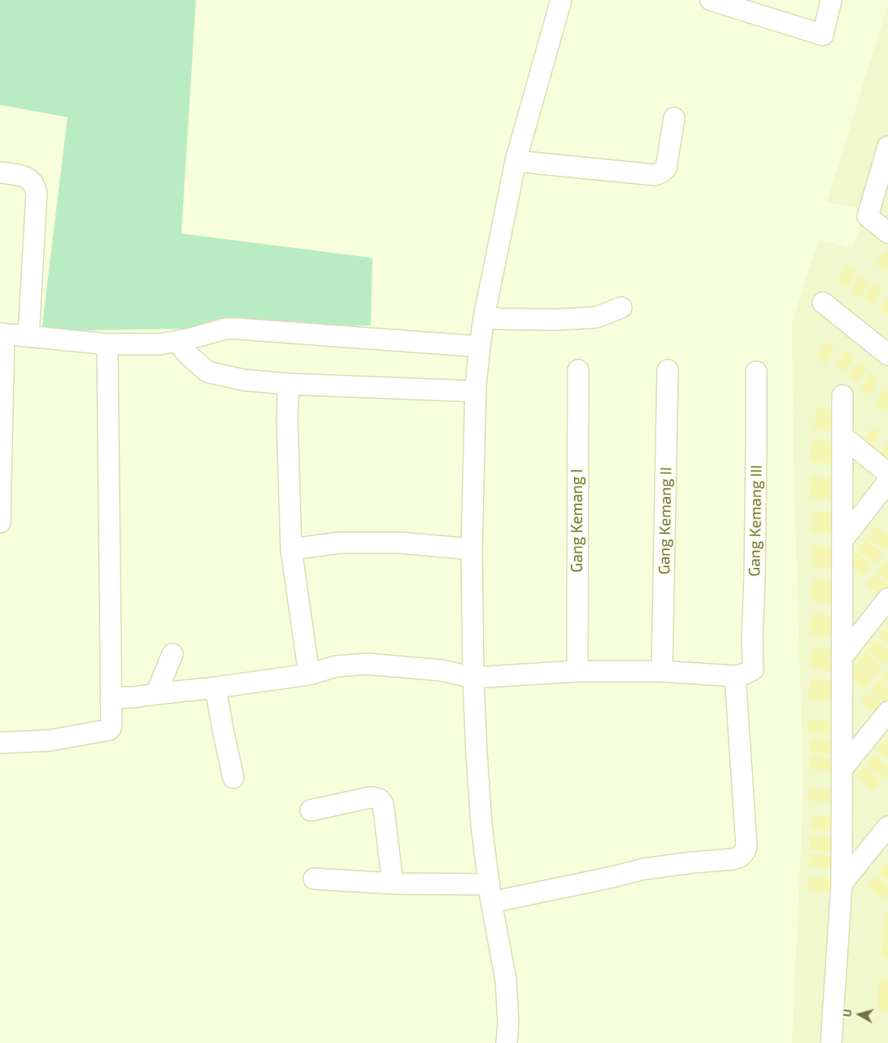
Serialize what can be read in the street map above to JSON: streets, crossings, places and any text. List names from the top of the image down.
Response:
{
  "streets": {
    "street": ["Gang Kemang I", "Gang Kemang II", "Gang Kemang III"]
  },
  "north": "left"
}
